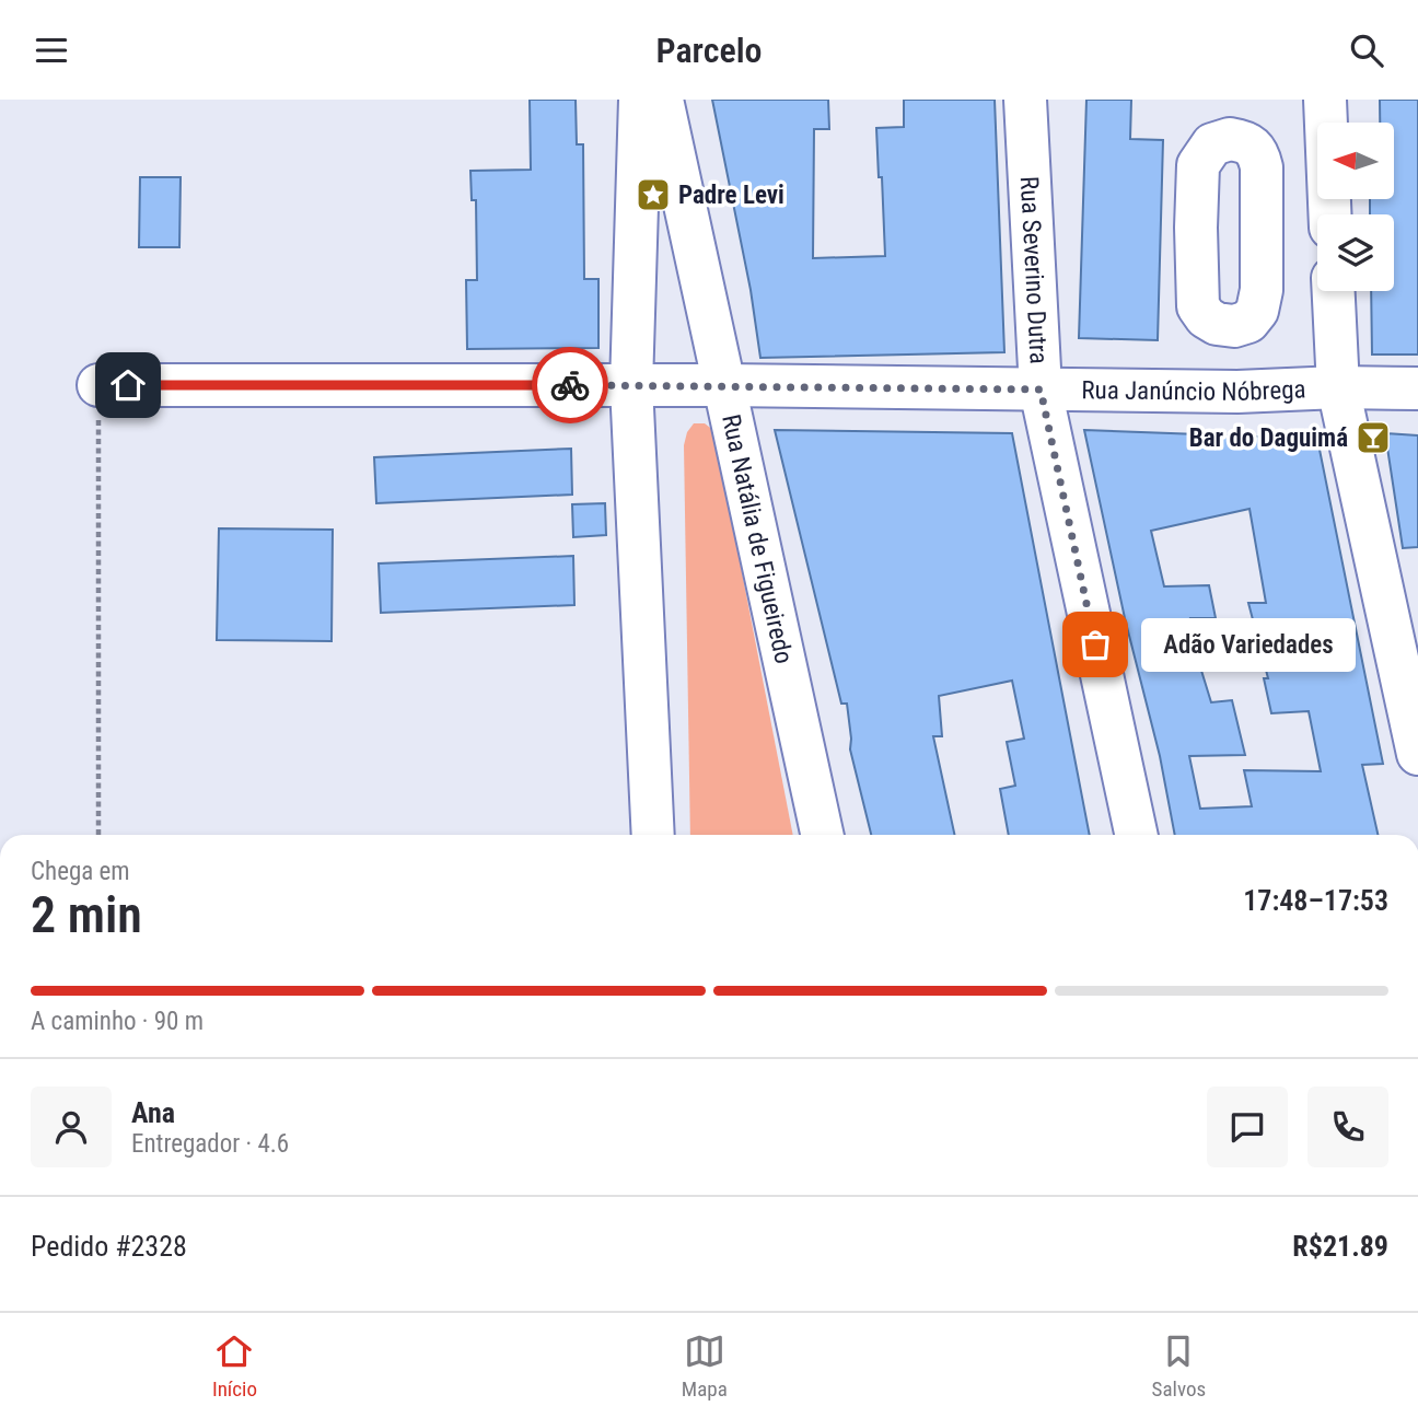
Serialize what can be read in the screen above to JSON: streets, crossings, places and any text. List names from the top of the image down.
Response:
{
  "streets": {
    "street": ["Rua Severino Dutra", "Rua Janúncio Nóbrega", "Rua Natália de Figueiredo"]
  },
  "crossings": [
    ["Rua Severino Dutra", "Rua Janúncio Nóbrega"],
    ["Rua Janúncio Nóbrega", "Rua Natália de Figueiredo"]
  ],
  "places": {
    "place": ["Padre Levi"],
    "bar": ["Bar do Daguimá"],
    "other": ["Adão Variedades"]
  },
  "north": "left",
  "page": {
    "header": "Parcelo",
    "bubble": "Adão Variedades",
    "heading": ["2 min", "Chega em", "17:48–17:53"],
    "panel": [
      "Ana",
      "Entregador · 4.6",
      "Pedido #2328",
      "R$21.89"
    ],
    "bar": "A caminho · 90 m",
    "tabs": ["Início", "Mapa", "Salvos"]
  }
}
